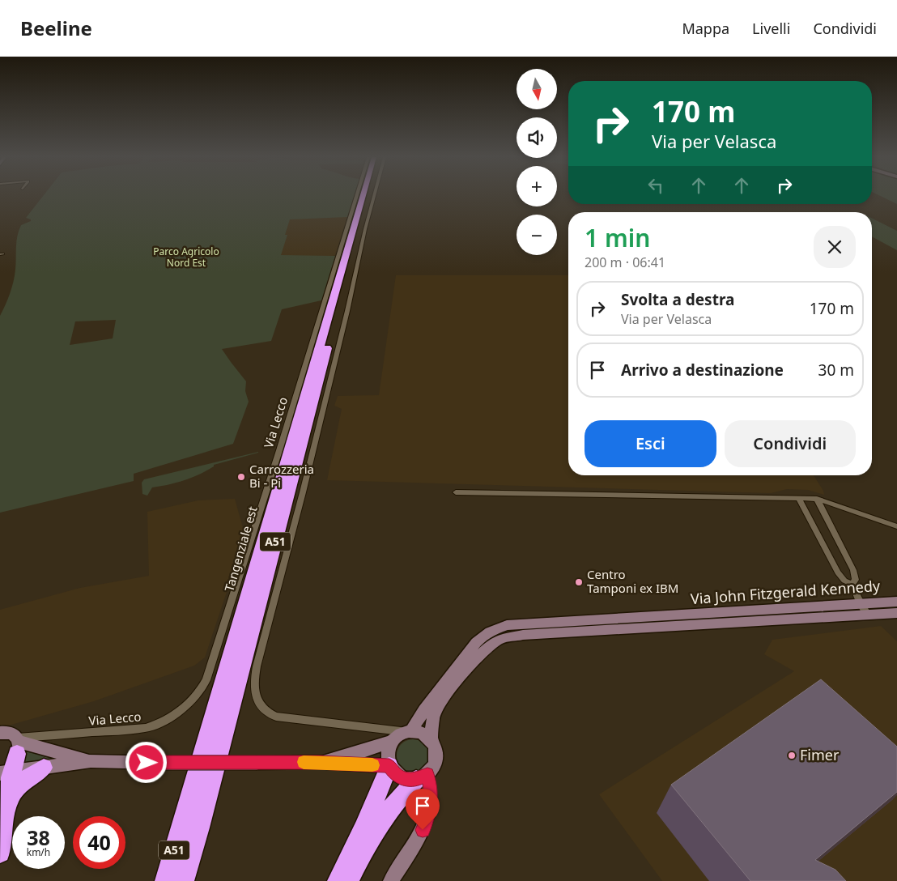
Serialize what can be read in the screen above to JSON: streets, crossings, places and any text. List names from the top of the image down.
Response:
{
  "streets": {
    "highway": ["A51", "Tangenziale est"],
    "street": ["Via Lecco", "Via John Fitzgerald Kennedy"]
  },
  "parks": ["Parco Agricolo Nord Est"],
  "places": ["Carrozzeria Bi - Pi", "Centro Tamponi ex IBM", "Fimer"],
  "north": "bottom",
  "page": {
    "header": "Beeline",
    "nav": ["Mappa", "Livelli", "Condividi"],
    "map_buttons": ["+", "−"],
    "turn": ["170 m", "Via per Velasca"],
    "heading": ["1 min", "200 m · 06:41"],
    "list": [
      {
        "name": "Svolta a destra",
        "note": "Via per Velasca",
        "value": "170 m"
      },
      {
        "name": "Arrivo a destinazione",
        "value": "30 m"
      }
    ],
    "buttons": ["Esci", "Condividi"],
    "speed": "38 km/h",
    "limit": "40"
  }
}
